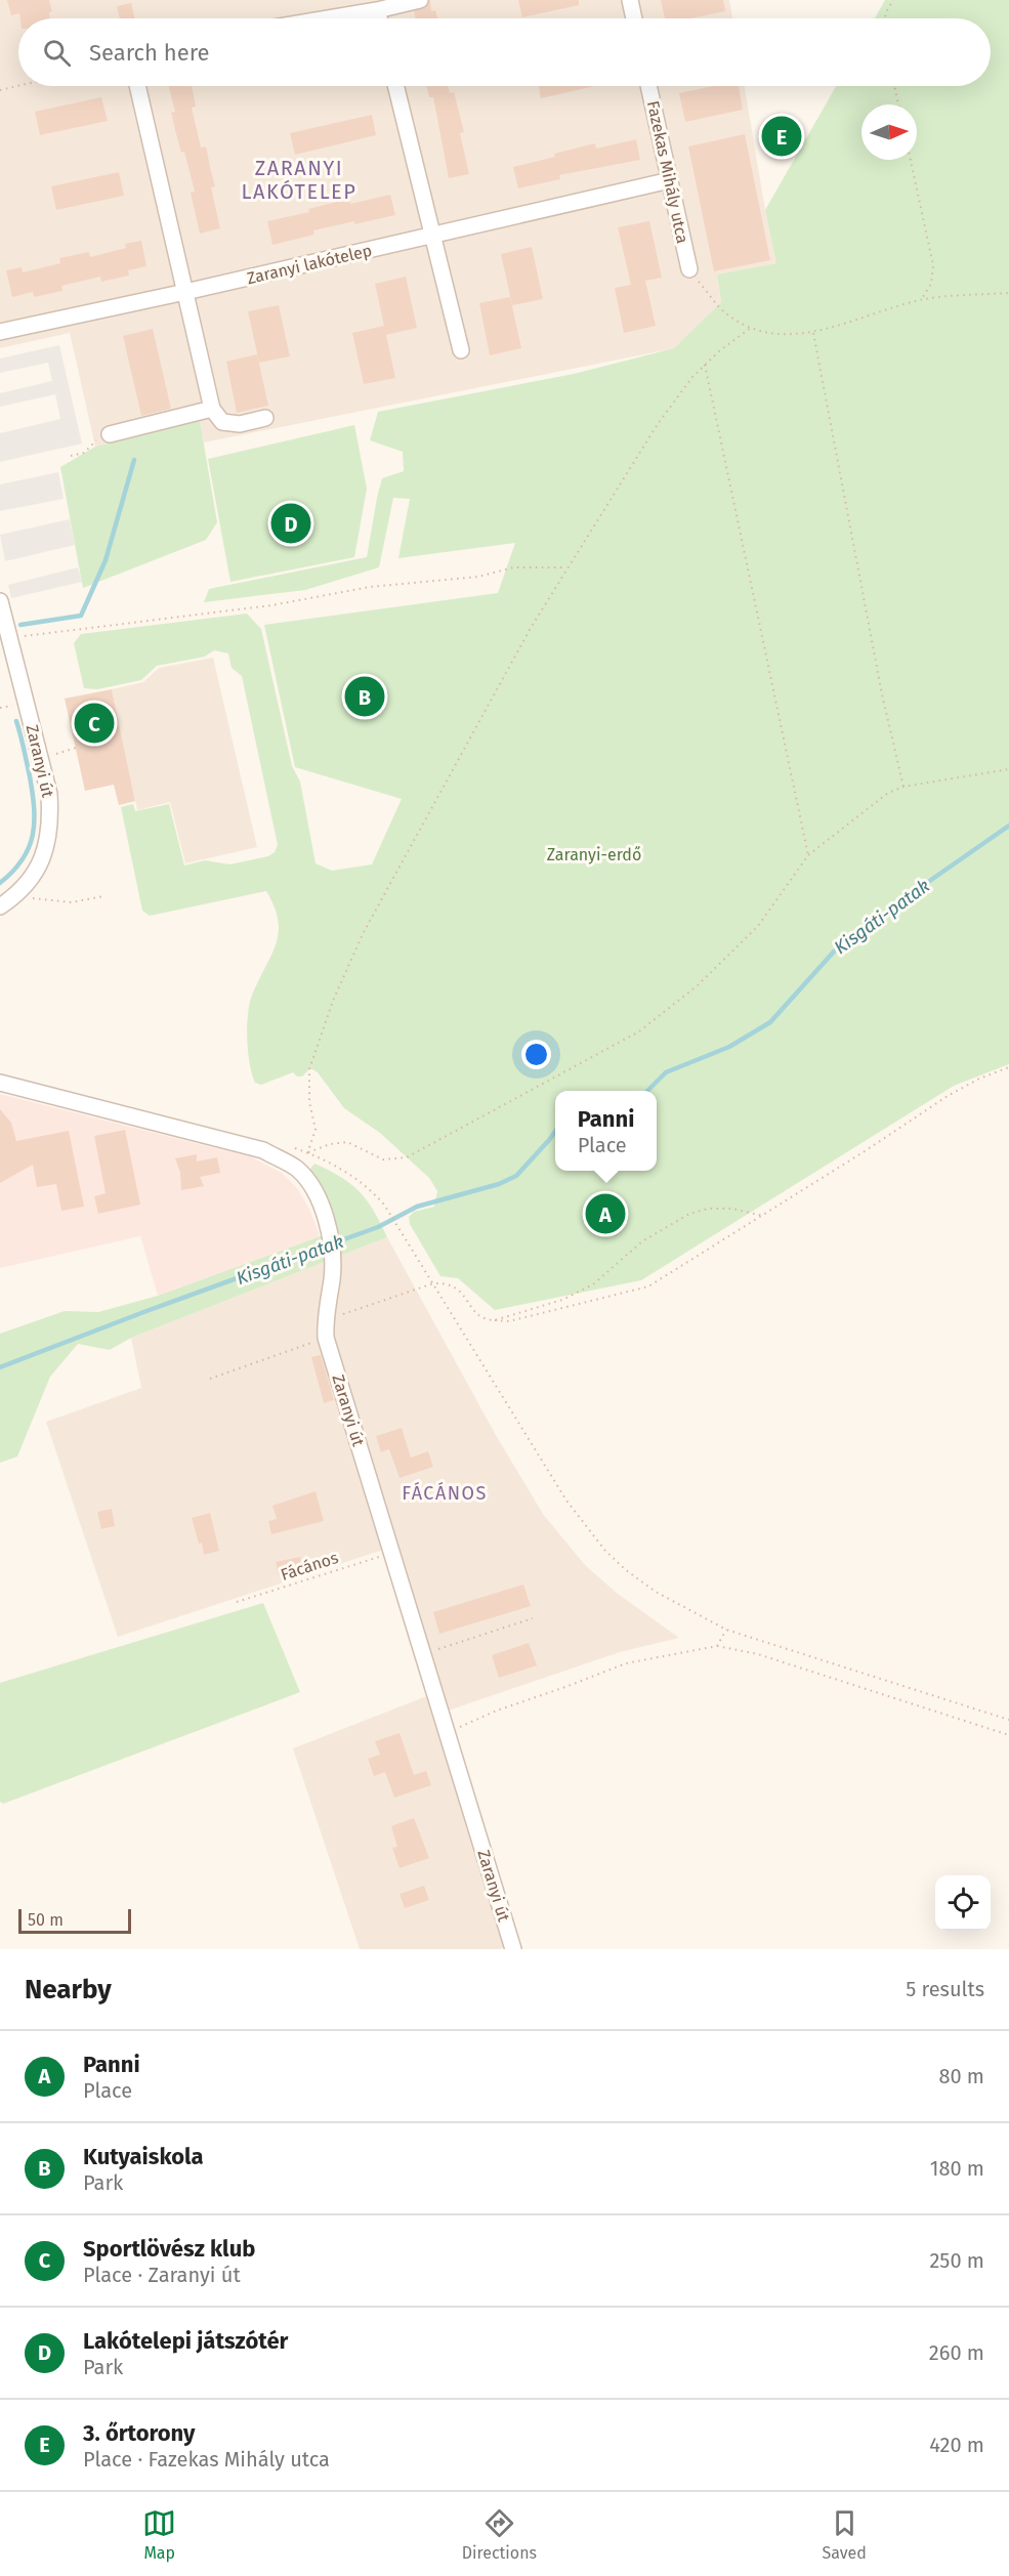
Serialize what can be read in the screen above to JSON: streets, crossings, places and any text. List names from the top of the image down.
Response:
{
  "streets": {
    "street": ["Fazekas Mihály utca", "Zaranyi lakótelep", "Zaranyi út"],
    "path": ["Fácános"]
  },
  "crossings": [
    ["Fazekas Mihály utca", "Zaranyi lakótelep"],
    ["Zaranyi út", "Fácános"]
  ],
  "districts": ["ZARANYI LAKÓTELEP", "FÁCÁNOS"],
  "water": ["Kisgáti-patak"],
  "parks": ["Zaranyi-erdő"],
  "scale_bar": "50 m",
  "north": "right",
  "page": {
    "search": "Search here",
    "pins": [
      "E",
      "D",
      "B",
      "C",
      "A"
    ],
    "popup": ["Panni", "Place"],
    "scale": "50 m",
    "heading": ["Nearby", "5 results"],
    "list": [
      {
        "mark": "A",
        "name": "Panni",
        "note": "Place",
        "value": "80 m"
      },
      {
        "mark": "B",
        "name": "Kutyaiskola",
        "note": "Park",
        "value": "180 m"
      },
      {
        "mark": "C",
        "name": "Sportlövész klub",
        "note": "Place · Zaranyi út",
        "value": "250 m"
      },
      {
        "mark": "D",
        "name": "Lakótelepi játszótér",
        "note": "Park",
        "value": "260 m"
      },
      {
        "mark": "E",
        "name": "3. őrtorony",
        "note": "Place · Fazekas Mihály utca",
        "value": "420 m"
      }
    ],
    "nav": ["Map", "Directions", "Saved"]
  }
}
